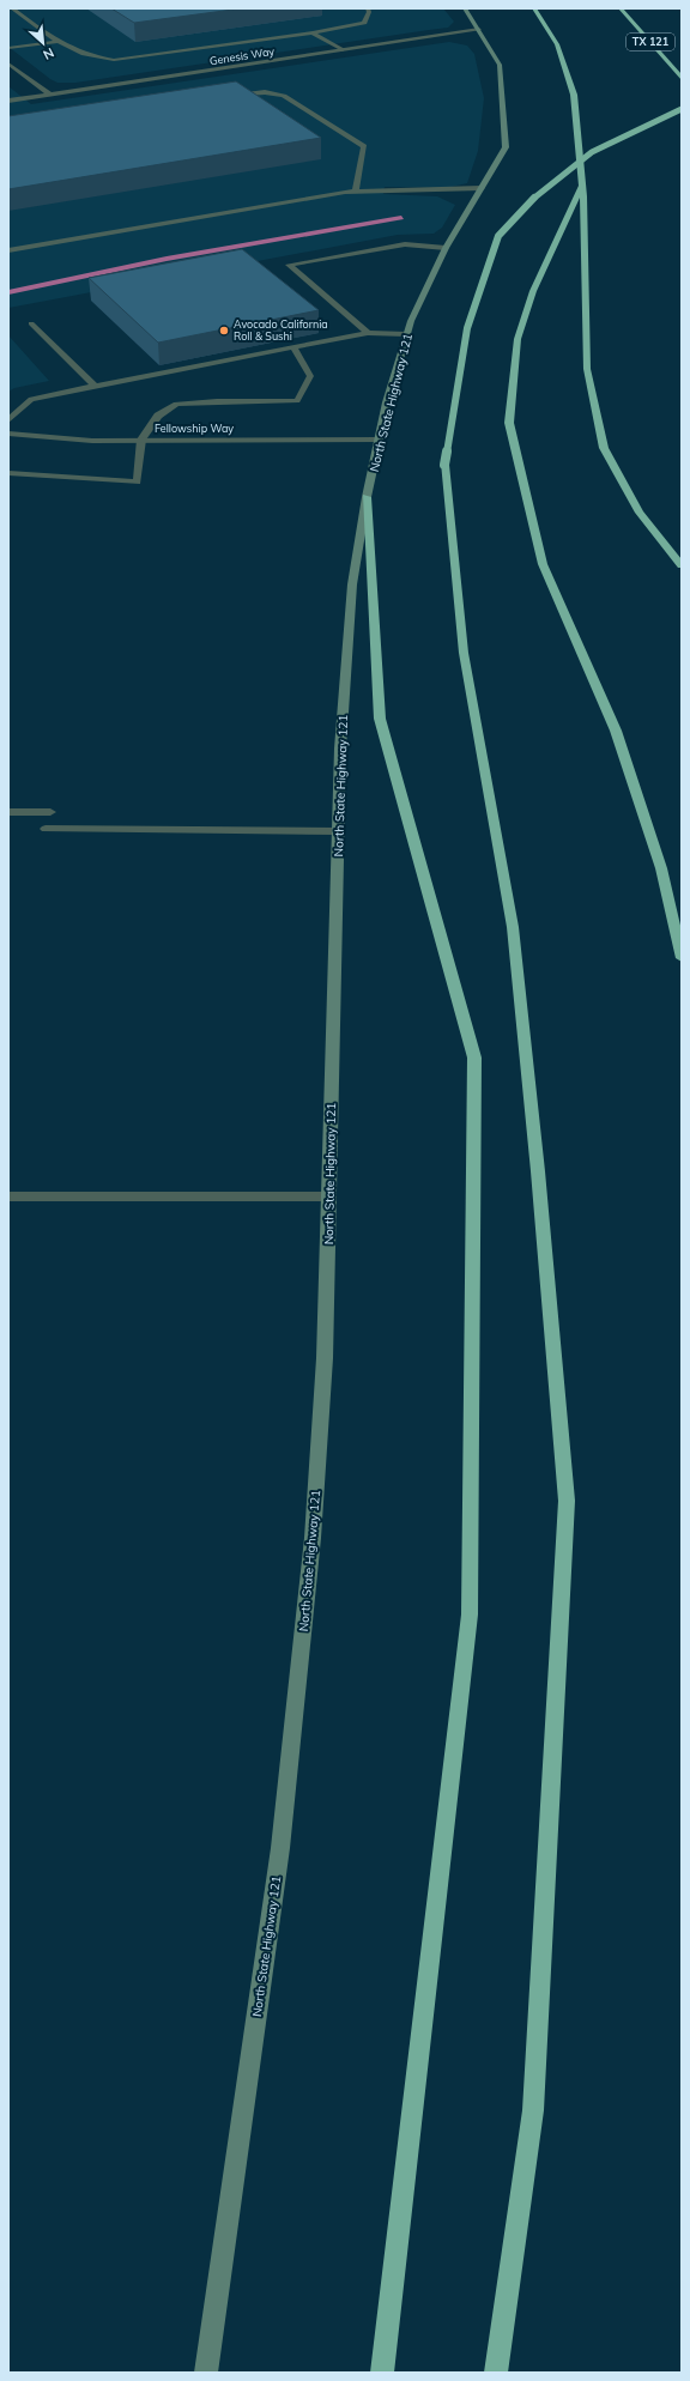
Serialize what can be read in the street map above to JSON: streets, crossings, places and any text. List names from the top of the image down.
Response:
{
  "streets": {
    "highway": ["TX 121"],
    "main road": ["North State Highway 121"],
    "street": ["Genesis Way", "Fellowship Way"]
  },
  "crossings": [
    ["Genesis Way", "North State Highway 121"],
    ["North State Highway 121", "Fellowship Way"]
  ],
  "places": ["Avocado California Roll & Sushi"],
  "north": "bottom right"
}
